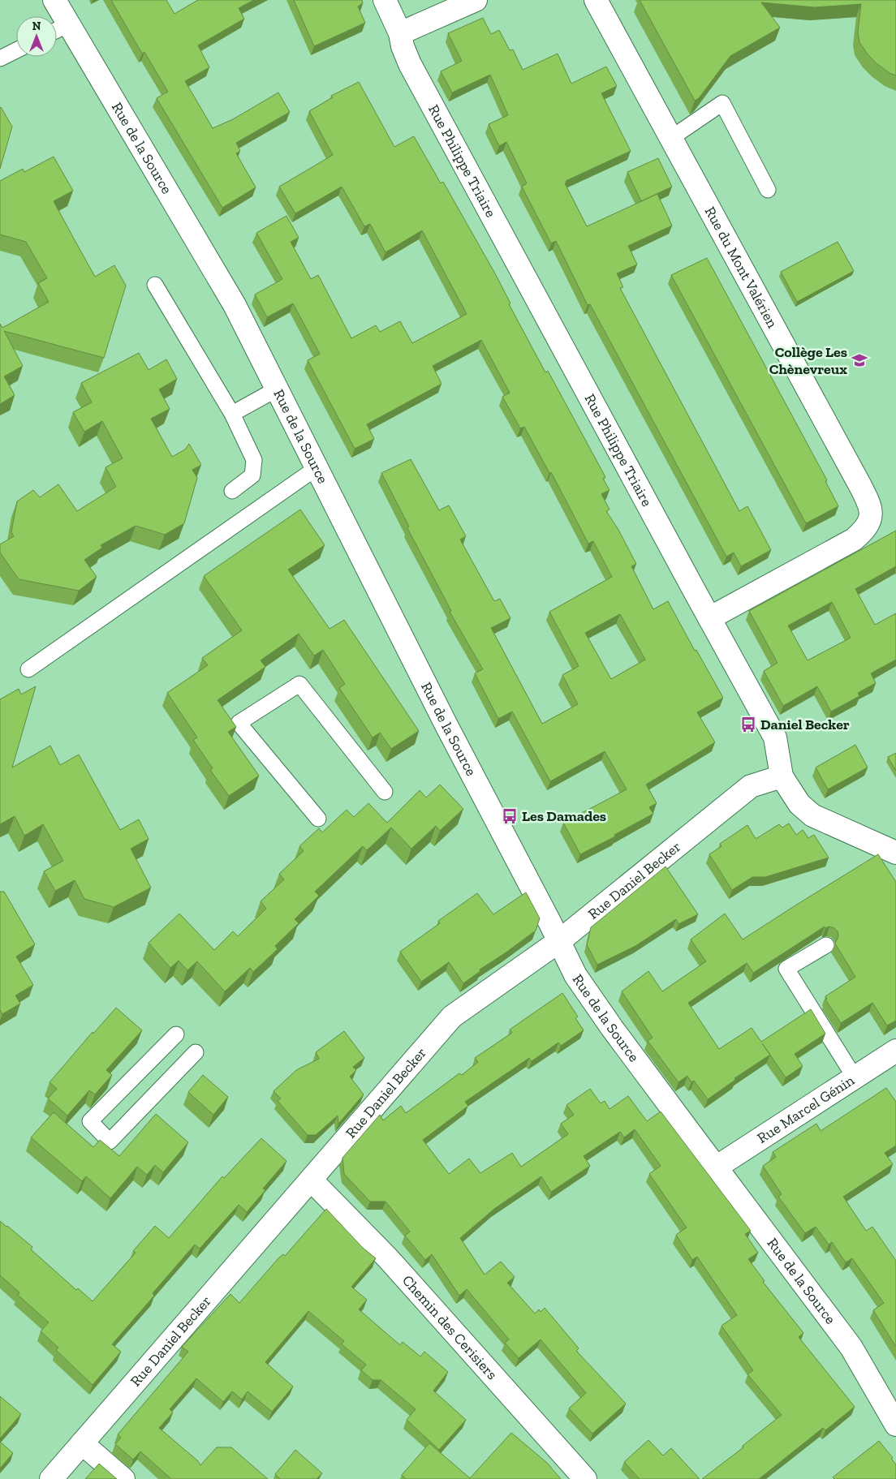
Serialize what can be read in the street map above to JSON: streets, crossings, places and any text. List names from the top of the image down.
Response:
{
  "streets": {
    "street": [
      "Rue de la Source",
      "Rue Philippe Triaire",
      "Rue du Mont Valérien",
      "Rue Daniel Becker",
      "Rue Marcel Génin",
      "Chemin des Cerisiers"
    ]
  },
  "crossings": [
    ["Rue de la Source", "Rue Daniel Becker"],
    ["Rue de la Source", "Rue Marcel Génin"],
    ["Rue Philippe Triaire", "Rue du Mont Valérien"],
    ["Rue Philippe Triaire", "Rue Daniel Becker"],
    ["Rue Daniel Becker", "Chemin des Cerisiers"]
  ],
  "places": {
    "school or university": ["Collège Les Chènevreux"],
    "bus stop": ["Daniel Becker", "Les Damades"]
  },
  "north": "top"
}
